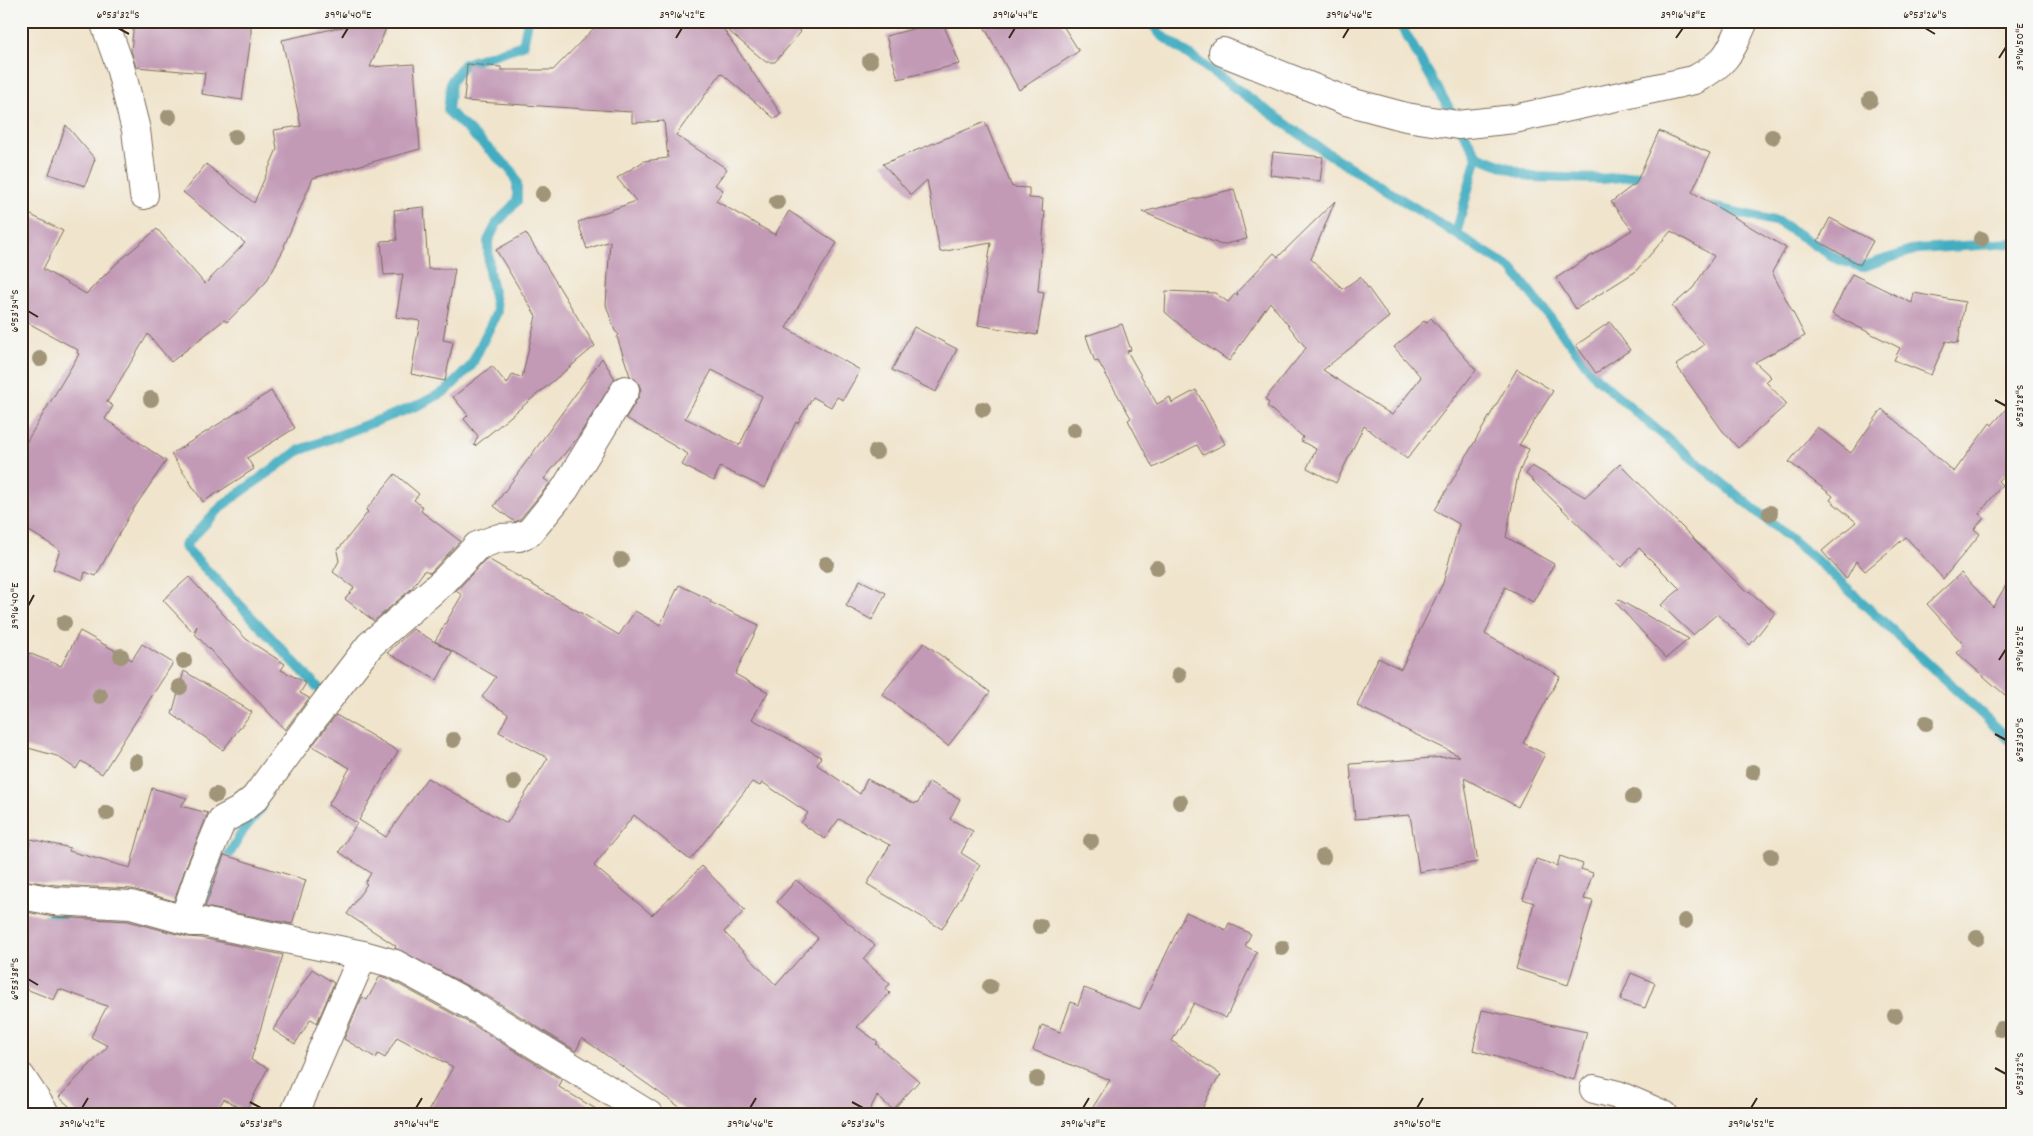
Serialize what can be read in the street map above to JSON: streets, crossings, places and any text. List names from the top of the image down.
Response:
{
  "coordinates": [
    "6°53'32\"S",
    "39°16'40\"E",
    "39°16'42\"E",
    "39°16'44\"E",
    "39°16'46\"E",
    "39°16'48\"E",
    "6°53'26\"S",
    "39°16'50\"E",
    "6°53'34\"S",
    "6°53'28\"S",
    "39°16'52\"E",
    "6°53'30\"S",
    "6°53'38\"S",
    "6°53'36\"S"
  ]
}
